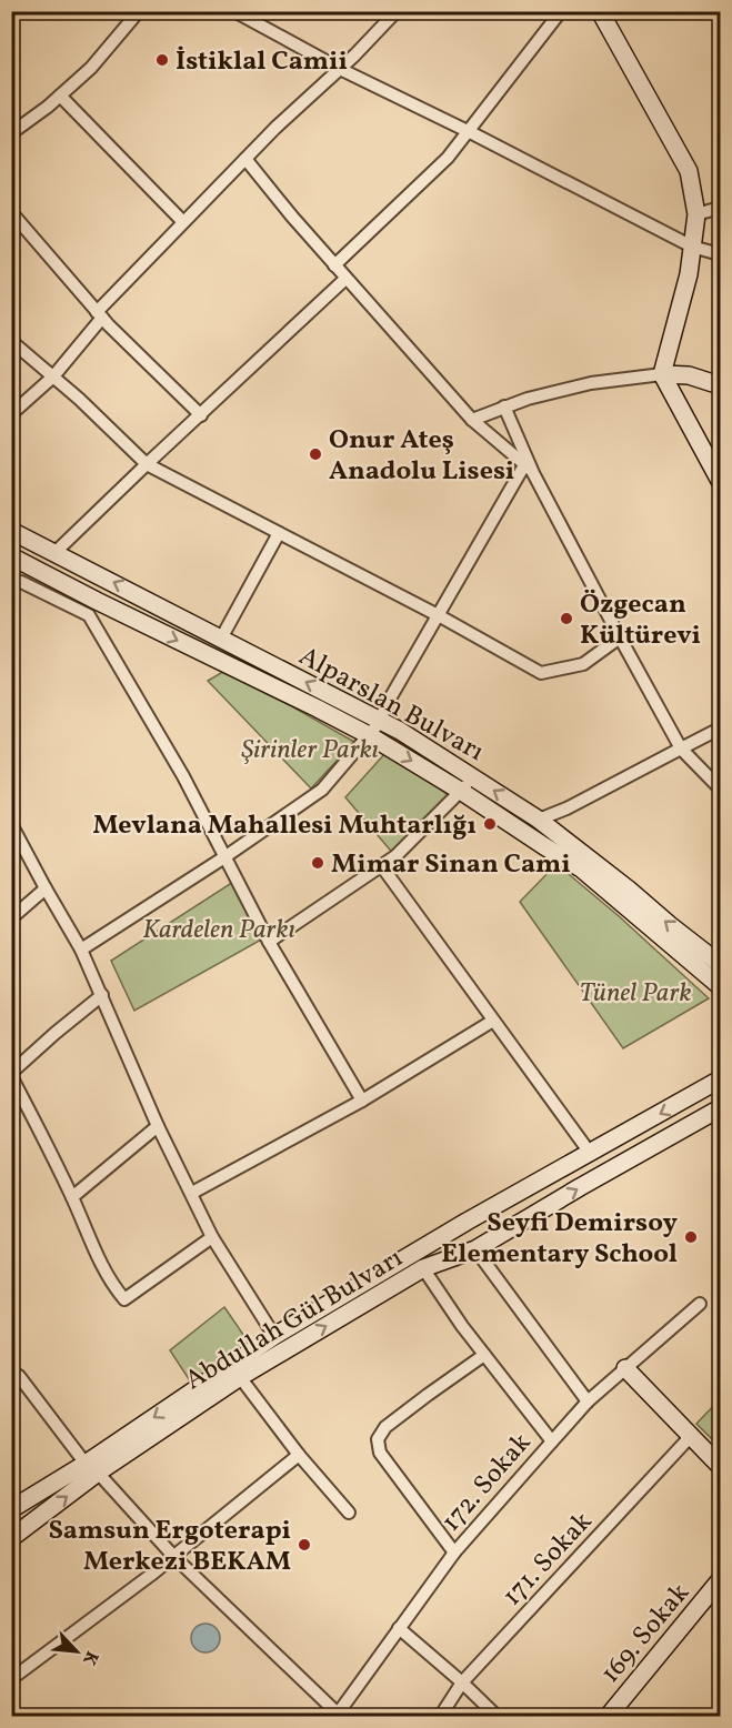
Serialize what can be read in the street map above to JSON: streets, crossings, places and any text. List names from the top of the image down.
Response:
{
  "streets": {
    "main road": ["Alparslan Bulvarı", "Abdullah Gül Bulvarı", "169. Sokak"],
    "street": ["172. Sokak", "171. Sokak"]
  },
  "parks": ["Şirinler Parkı", "Kardelen Parkı", "Tünel Park"],
  "places": [
    "İstiklal Camii",
    "Onur Ateş Anadolu Lisesi",
    "Özgecan Kültürevi",
    "Mevlana Mahallesi Muhtarlığı",
    "Mimar Sinan Cami",
    "Seyfi Demirsoy Elementary School",
    "Samsun Ergoterapi Merkezi BEKAM"
  ],
  "north": "bottom right"
}
